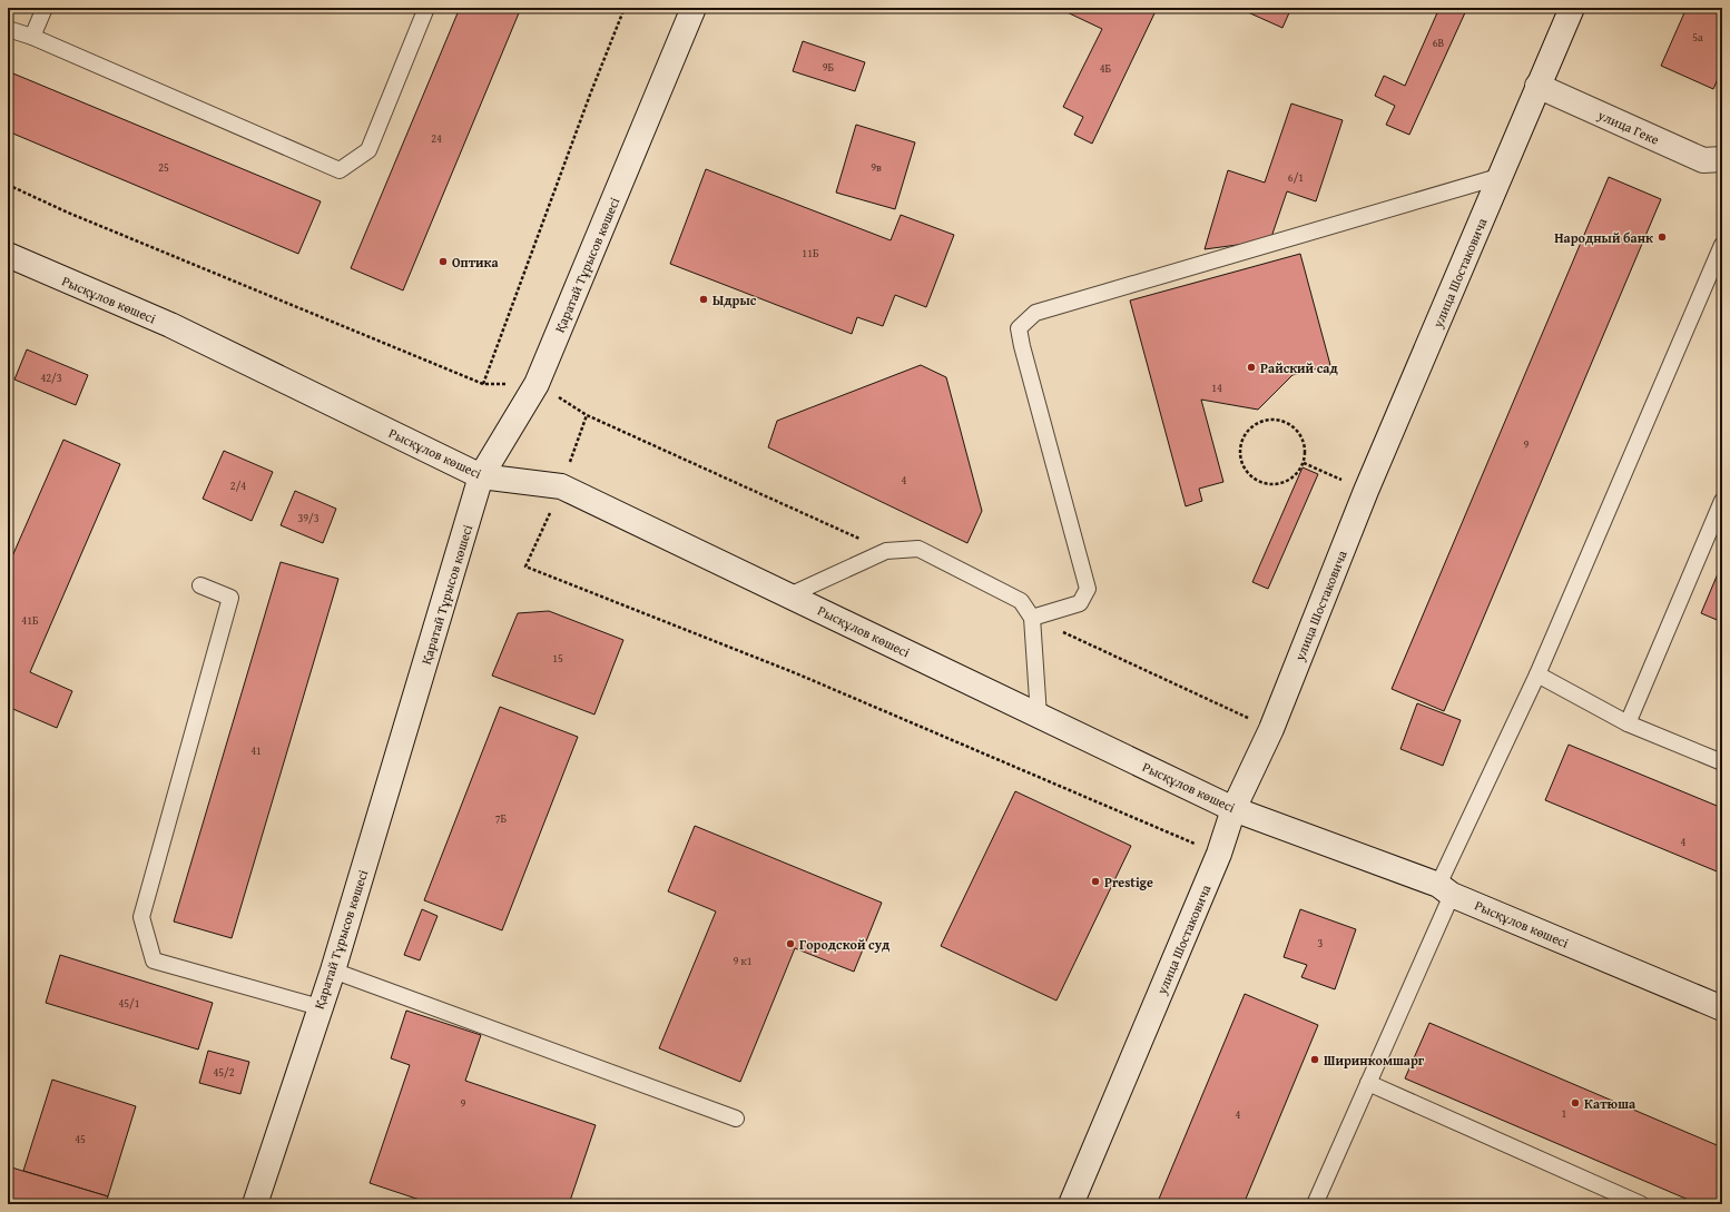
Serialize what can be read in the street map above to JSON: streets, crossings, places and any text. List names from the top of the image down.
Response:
{
  "streets": {
    "street": [
      "улица Геке",
      "Қаратай Тұрысов көшесі",
      "улица Шостаковича",
      "Рысқұлов көшесі"
    ]
  },
  "crossings": [
    ["улица Геке", "улица Шостаковича"],
    ["Қаратай Тұрысов көшесі", "Рысқұлов көшесі"],
    ["улица Шостаковича", "Рысқұлов көшесі"]
  ],
  "places": [
    "Народный банк",
    "Оптика",
    "Ыдрыс",
    "Райский сад",
    "Prestige",
    "Городской суд",
    "Ширинкомшарг",
    "Катюша"
  ],
  "house_numbers": [
    "5а",
    "6В",
    "9Б",
    "4Б",
    "24",
    "25",
    "9в",
    "6/1",
    "11Б",
    "42/3",
    "14",
    "9",
    "4",
    "2/4",
    "39/3",
    "41Б",
    "15",
    "41",
    "7Б",
    "4",
    "3",
    "9 к1",
    "45/1",
    "45/2",
    "9",
    "1",
    "4",
    "45"
  ]
}
